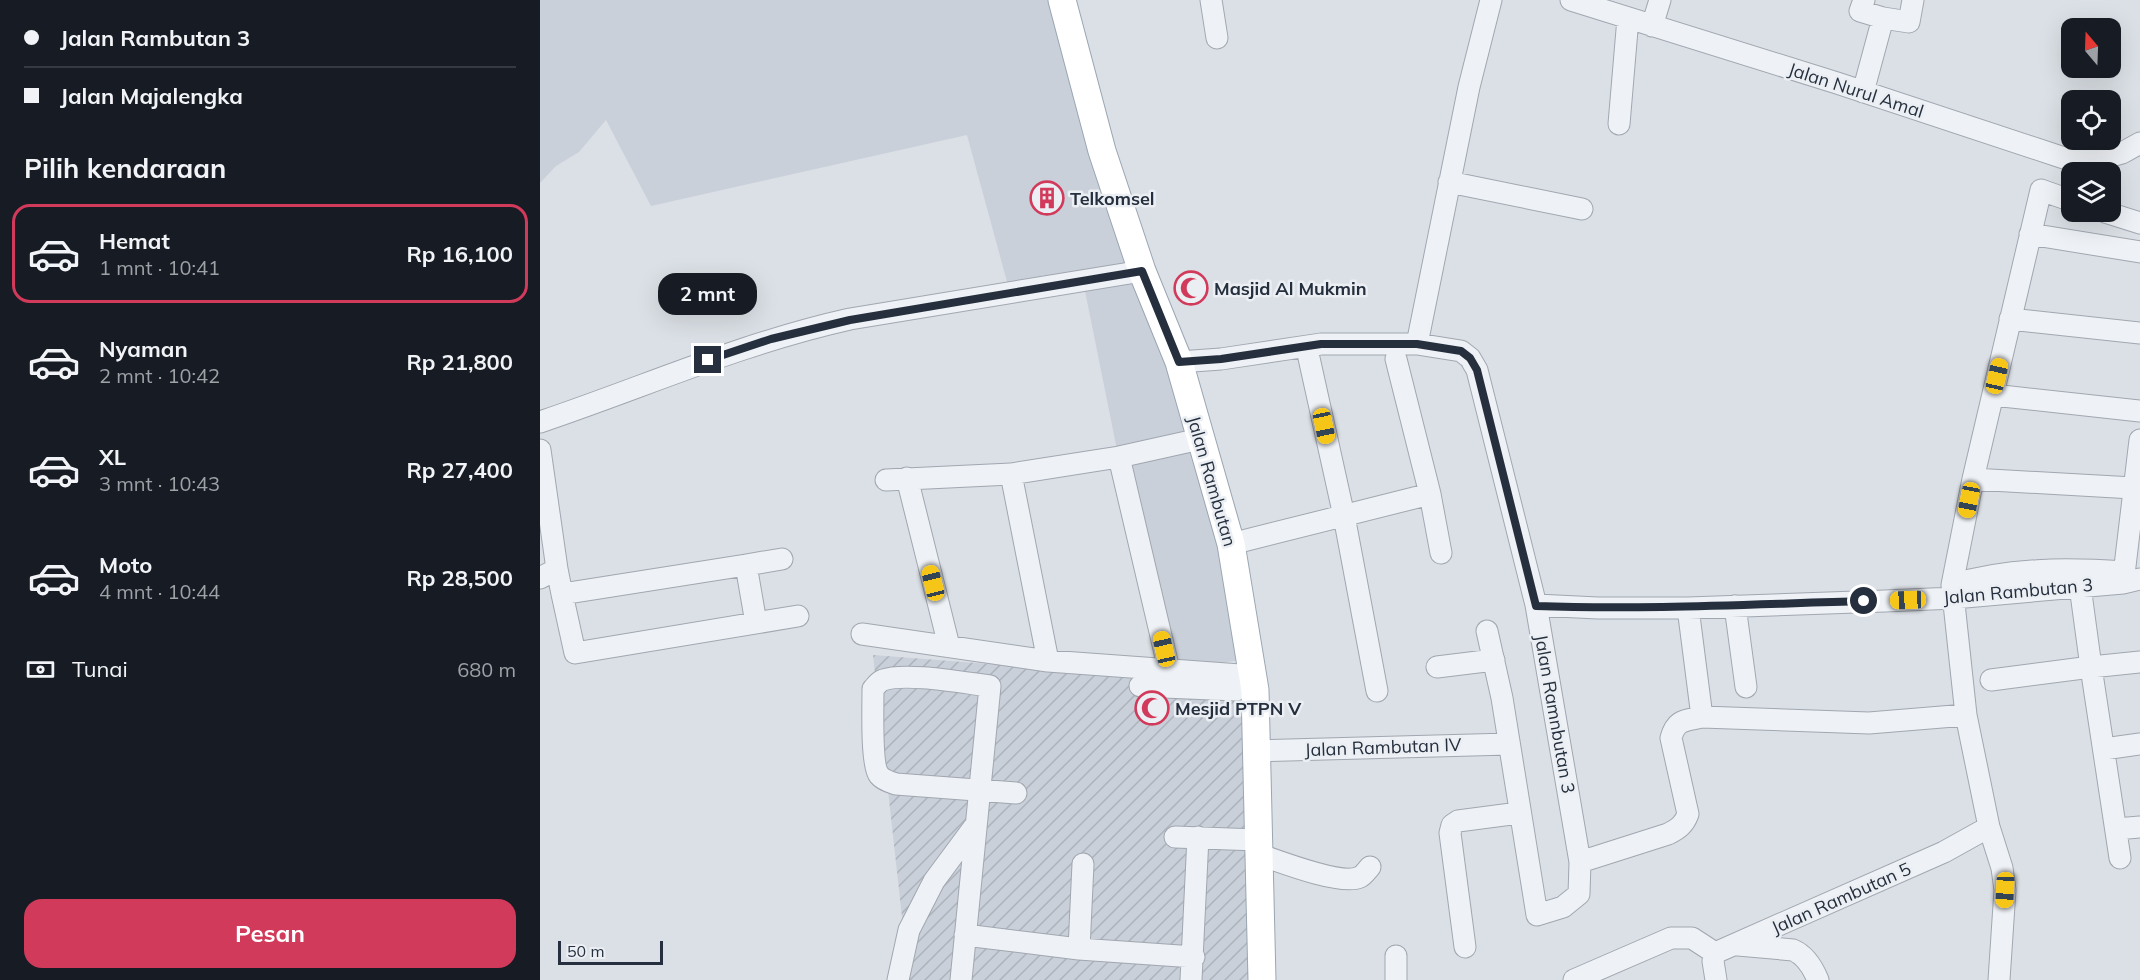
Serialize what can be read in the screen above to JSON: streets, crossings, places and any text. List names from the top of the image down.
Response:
{
  "streets": {
    "main road": ["Jalan Rambutan"],
    "street": [
      "Jalan Nurul Amal",
      "Jalan Rambutan 3",
      "Jalan Ramnbutan 3",
      "Jalan Rambutan IV",
      "Jalan Rambutan 5"
    ]
  },
  "crossings": [
    ["Jalan Rambutan", "Jalan Ramnbutan 3"],
    ["Jalan Rambutan", "Jalan Rambutan IV"],
    ["Jalan Rambutan 3", "Jalan Ramnbutan 3"]
  ],
  "places": {
    "building": ["Telkomsel"],
    "mosque": ["Masjid Al Mukmin", "Mesjid PTPN V"]
  },
  "scale_bar": "50 m",
  "north": "top",
  "page": {
    "banner": ["Jalan Rambutan 3", "Jalan Majalengka"],
    "heading": "Pilih kendaraan",
    "list": [
      {
        "name": "Hemat",
        "note": "1 mnt · 10:41",
        "value": "Rp 16,100"
      },
      {
        "name": "Nyaman",
        "note": "2 mnt · 10:42",
        "value": "Rp 21,800"
      },
      {
        "name": "XL",
        "note": "3 mnt · 10:43",
        "value": "Rp 27,400"
      },
      {
        "name": "Moto",
        "note": "4 mnt · 10:44",
        "value": "Rp 28,500"
      }
    ],
    "bubble": "2 mnt",
    "pay": ["Tunai", "680 m"],
    "buttons": "Pesan",
    "scale": "50 m"
  }
}
